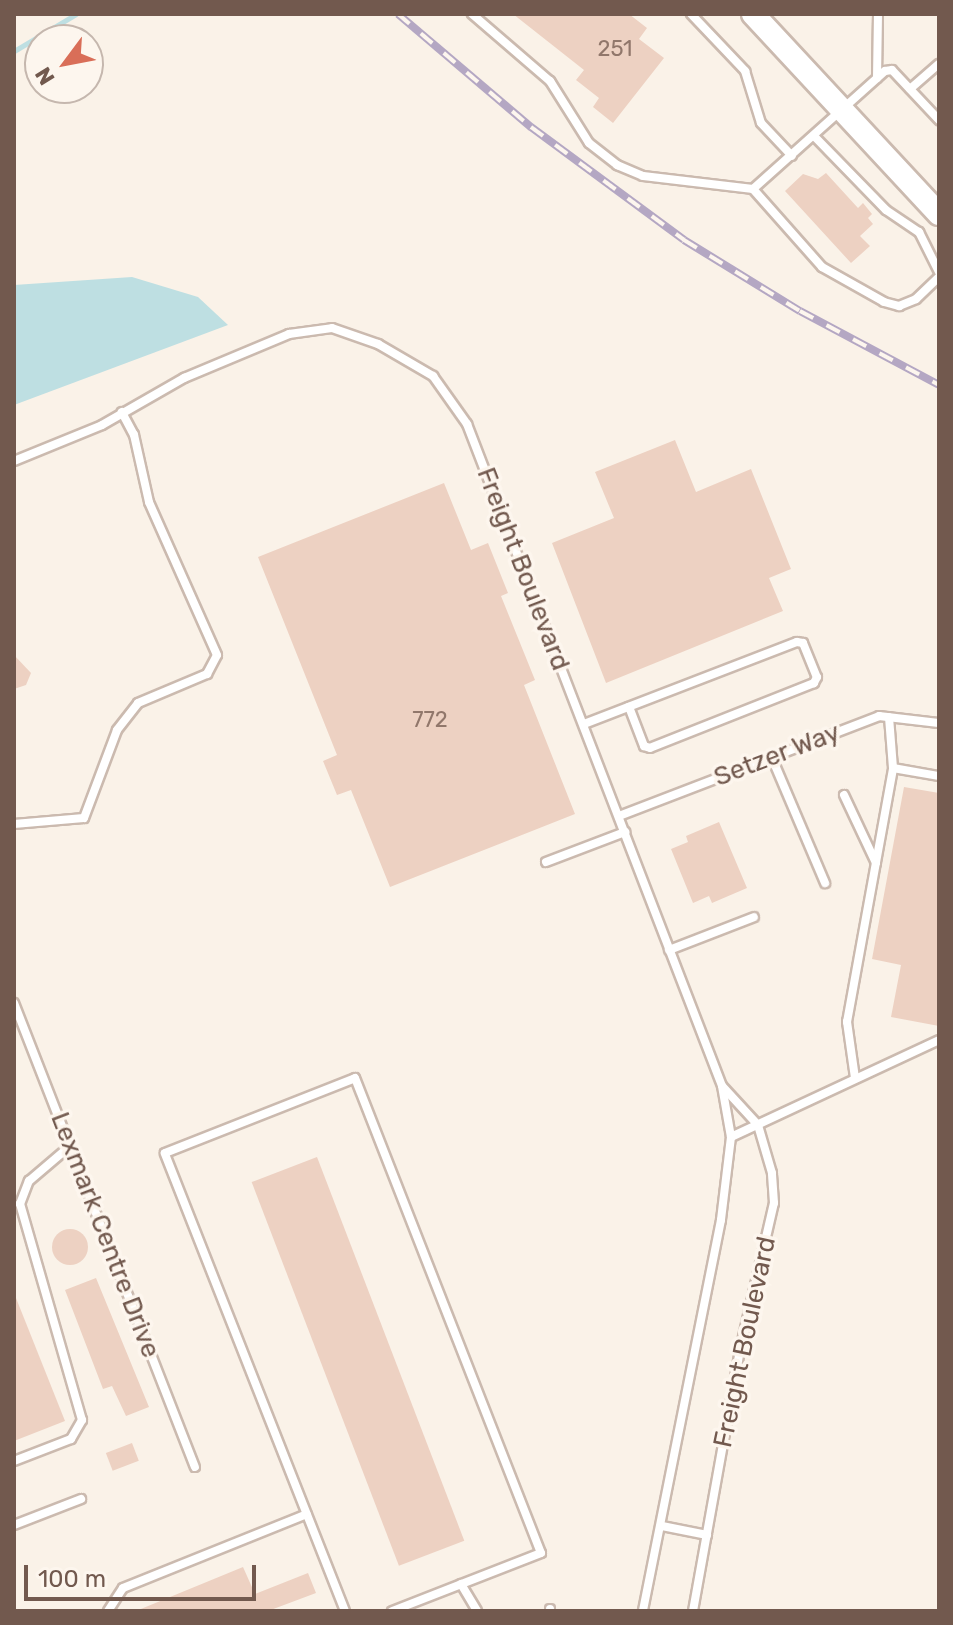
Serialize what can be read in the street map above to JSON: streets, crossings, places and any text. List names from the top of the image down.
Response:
{
  "streets": {
    "lane": ["Freight Boulevard", "Setzer Way", "Lexmark Centre Drive"]
  },
  "crossings": [
    ["Freight Boulevard", "Setzer Way"]
  ],
  "house_numbers": ["251", "772"],
  "scale_bar": "100 m",
  "north": "bottom left"
}
